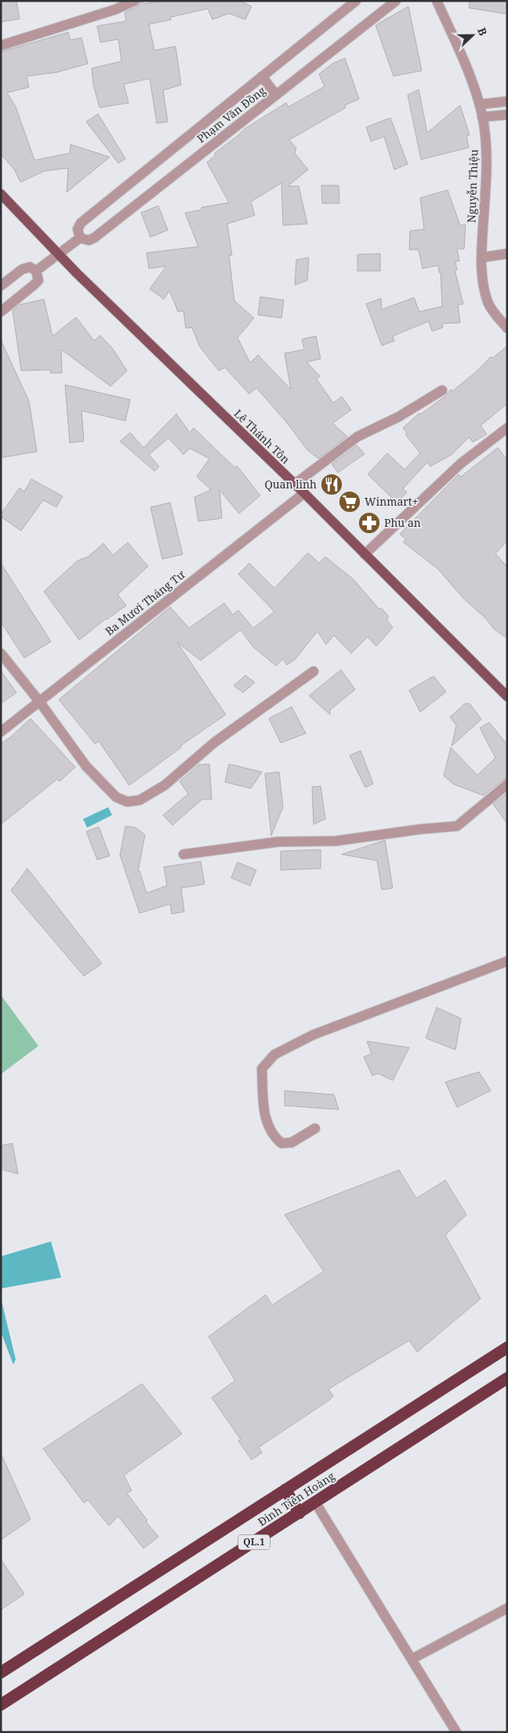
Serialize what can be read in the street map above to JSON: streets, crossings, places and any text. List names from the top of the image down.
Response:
{
  "streets": {
    "highway": ["Đinh Tiên Hoàng", "QL.1"],
    "main road": ["Lê Thánh Tôn"],
    "street": ["Phạm Văn Đồng", "Nguyễn Thiệu", "Ba Mươi Tháng Tư"]
  },
  "crossings": [
    ["Lê Thánh Tôn", "Ba Mươi Tháng Tư"]
  ],
  "places": {
    "restaurant": ["Quan linh"],
    "supermarket": ["Winmart+"],
    "pharmacy": ["Phu an"]
  },
  "north": "right"
}
